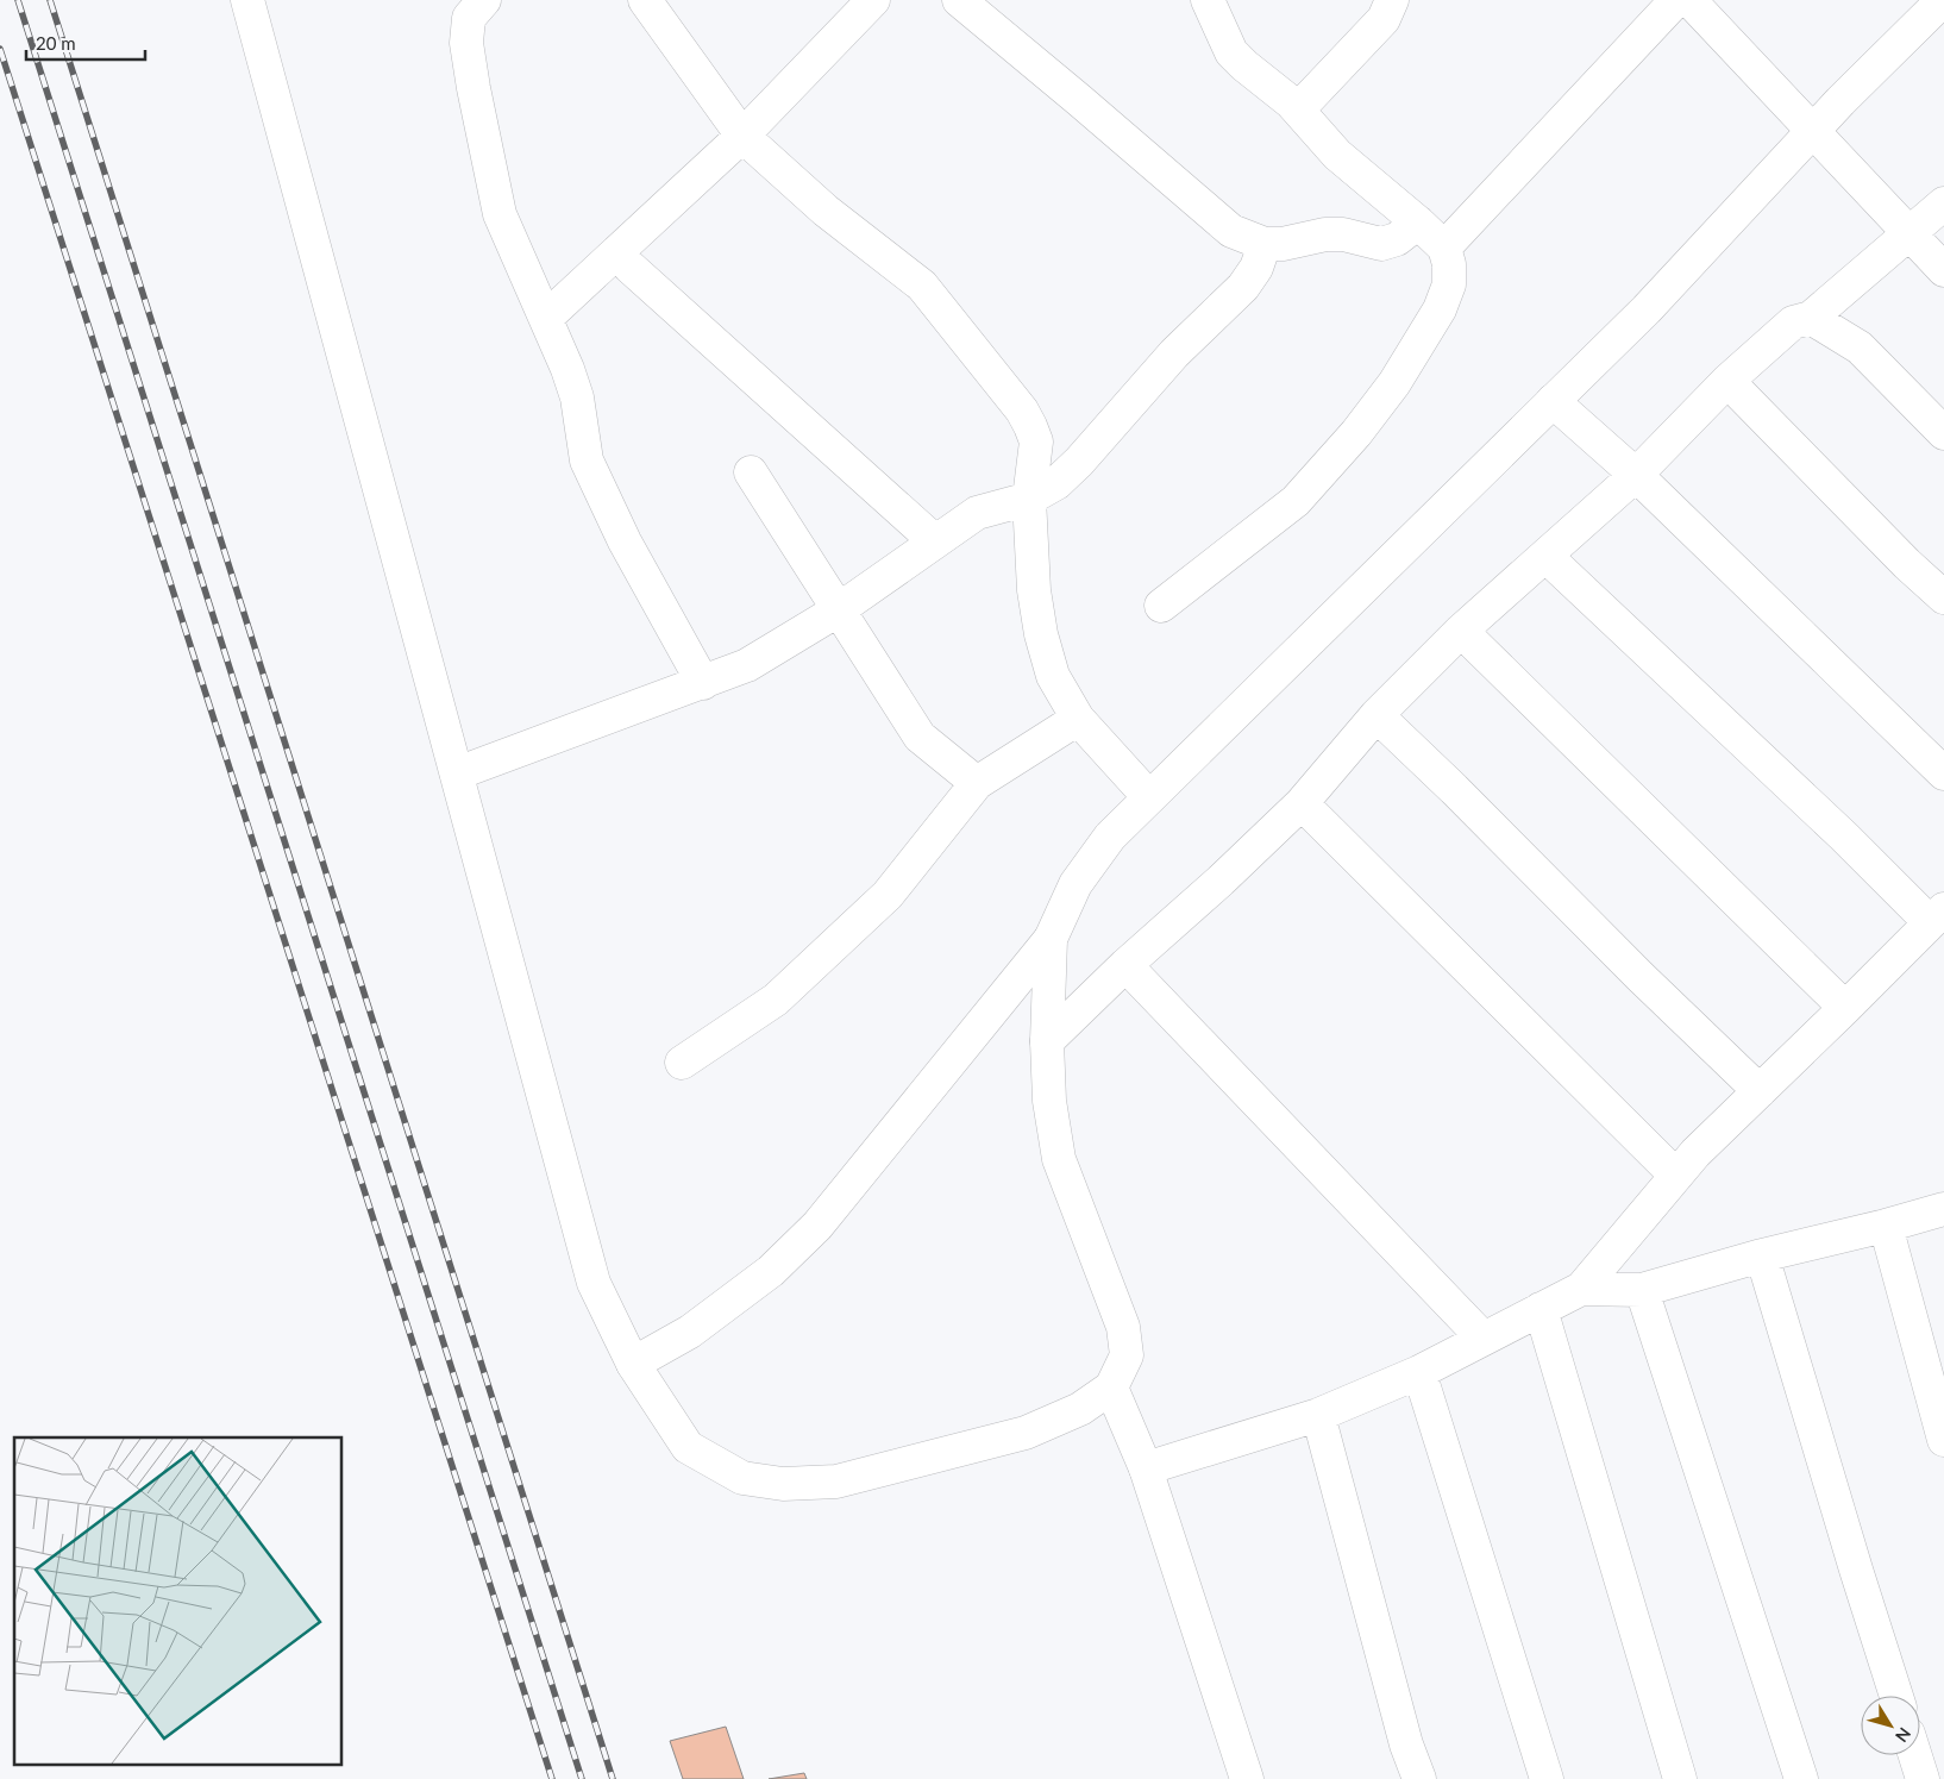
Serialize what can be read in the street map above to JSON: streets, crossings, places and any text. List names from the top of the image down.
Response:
{
  "scale_bar": "20 m",
  "north": "bottom right"
}
